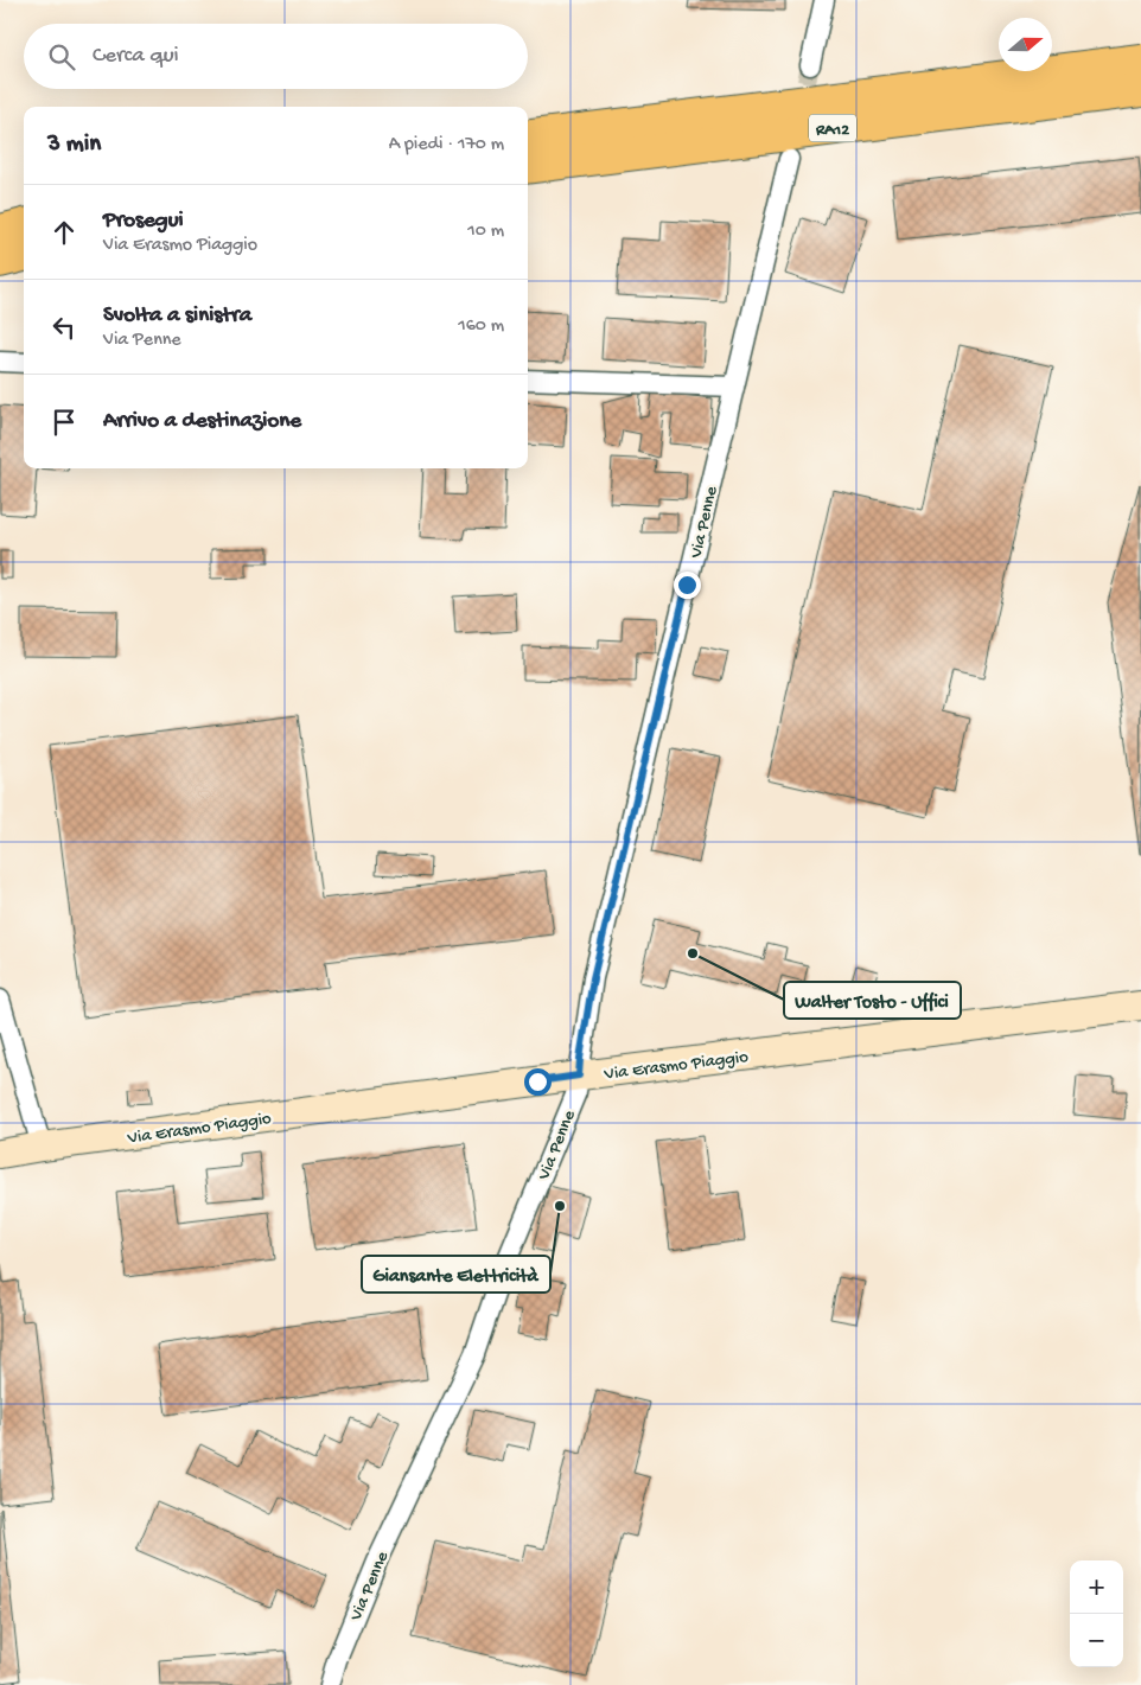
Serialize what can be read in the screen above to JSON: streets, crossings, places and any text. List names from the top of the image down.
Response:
{
  "streets": {
    "highway": ["RA12"],
    "street": ["Via Penne", "Via Erasmo Piaggio"]
  },
  "crossings": [
    ["Via Penne", "Via Erasmo Piaggio"]
  ],
  "places": ["Walter Tosto - Uffici", "Giansante Elettricità"],
  "north": "right",
  "page": {
    "search": "Cerca qui",
    "heading": ["3 min", "A piedi · 170 m"],
    "list": [
      ["Prosegui", "Via Erasmo Piaggio", "10 m"],
      ["Svolta a sinistra", "Via Penne", "160 m"],
      "Arrivo a destinazione"
    ],
    "map_buttons": ["+", "−"]
  }
}
